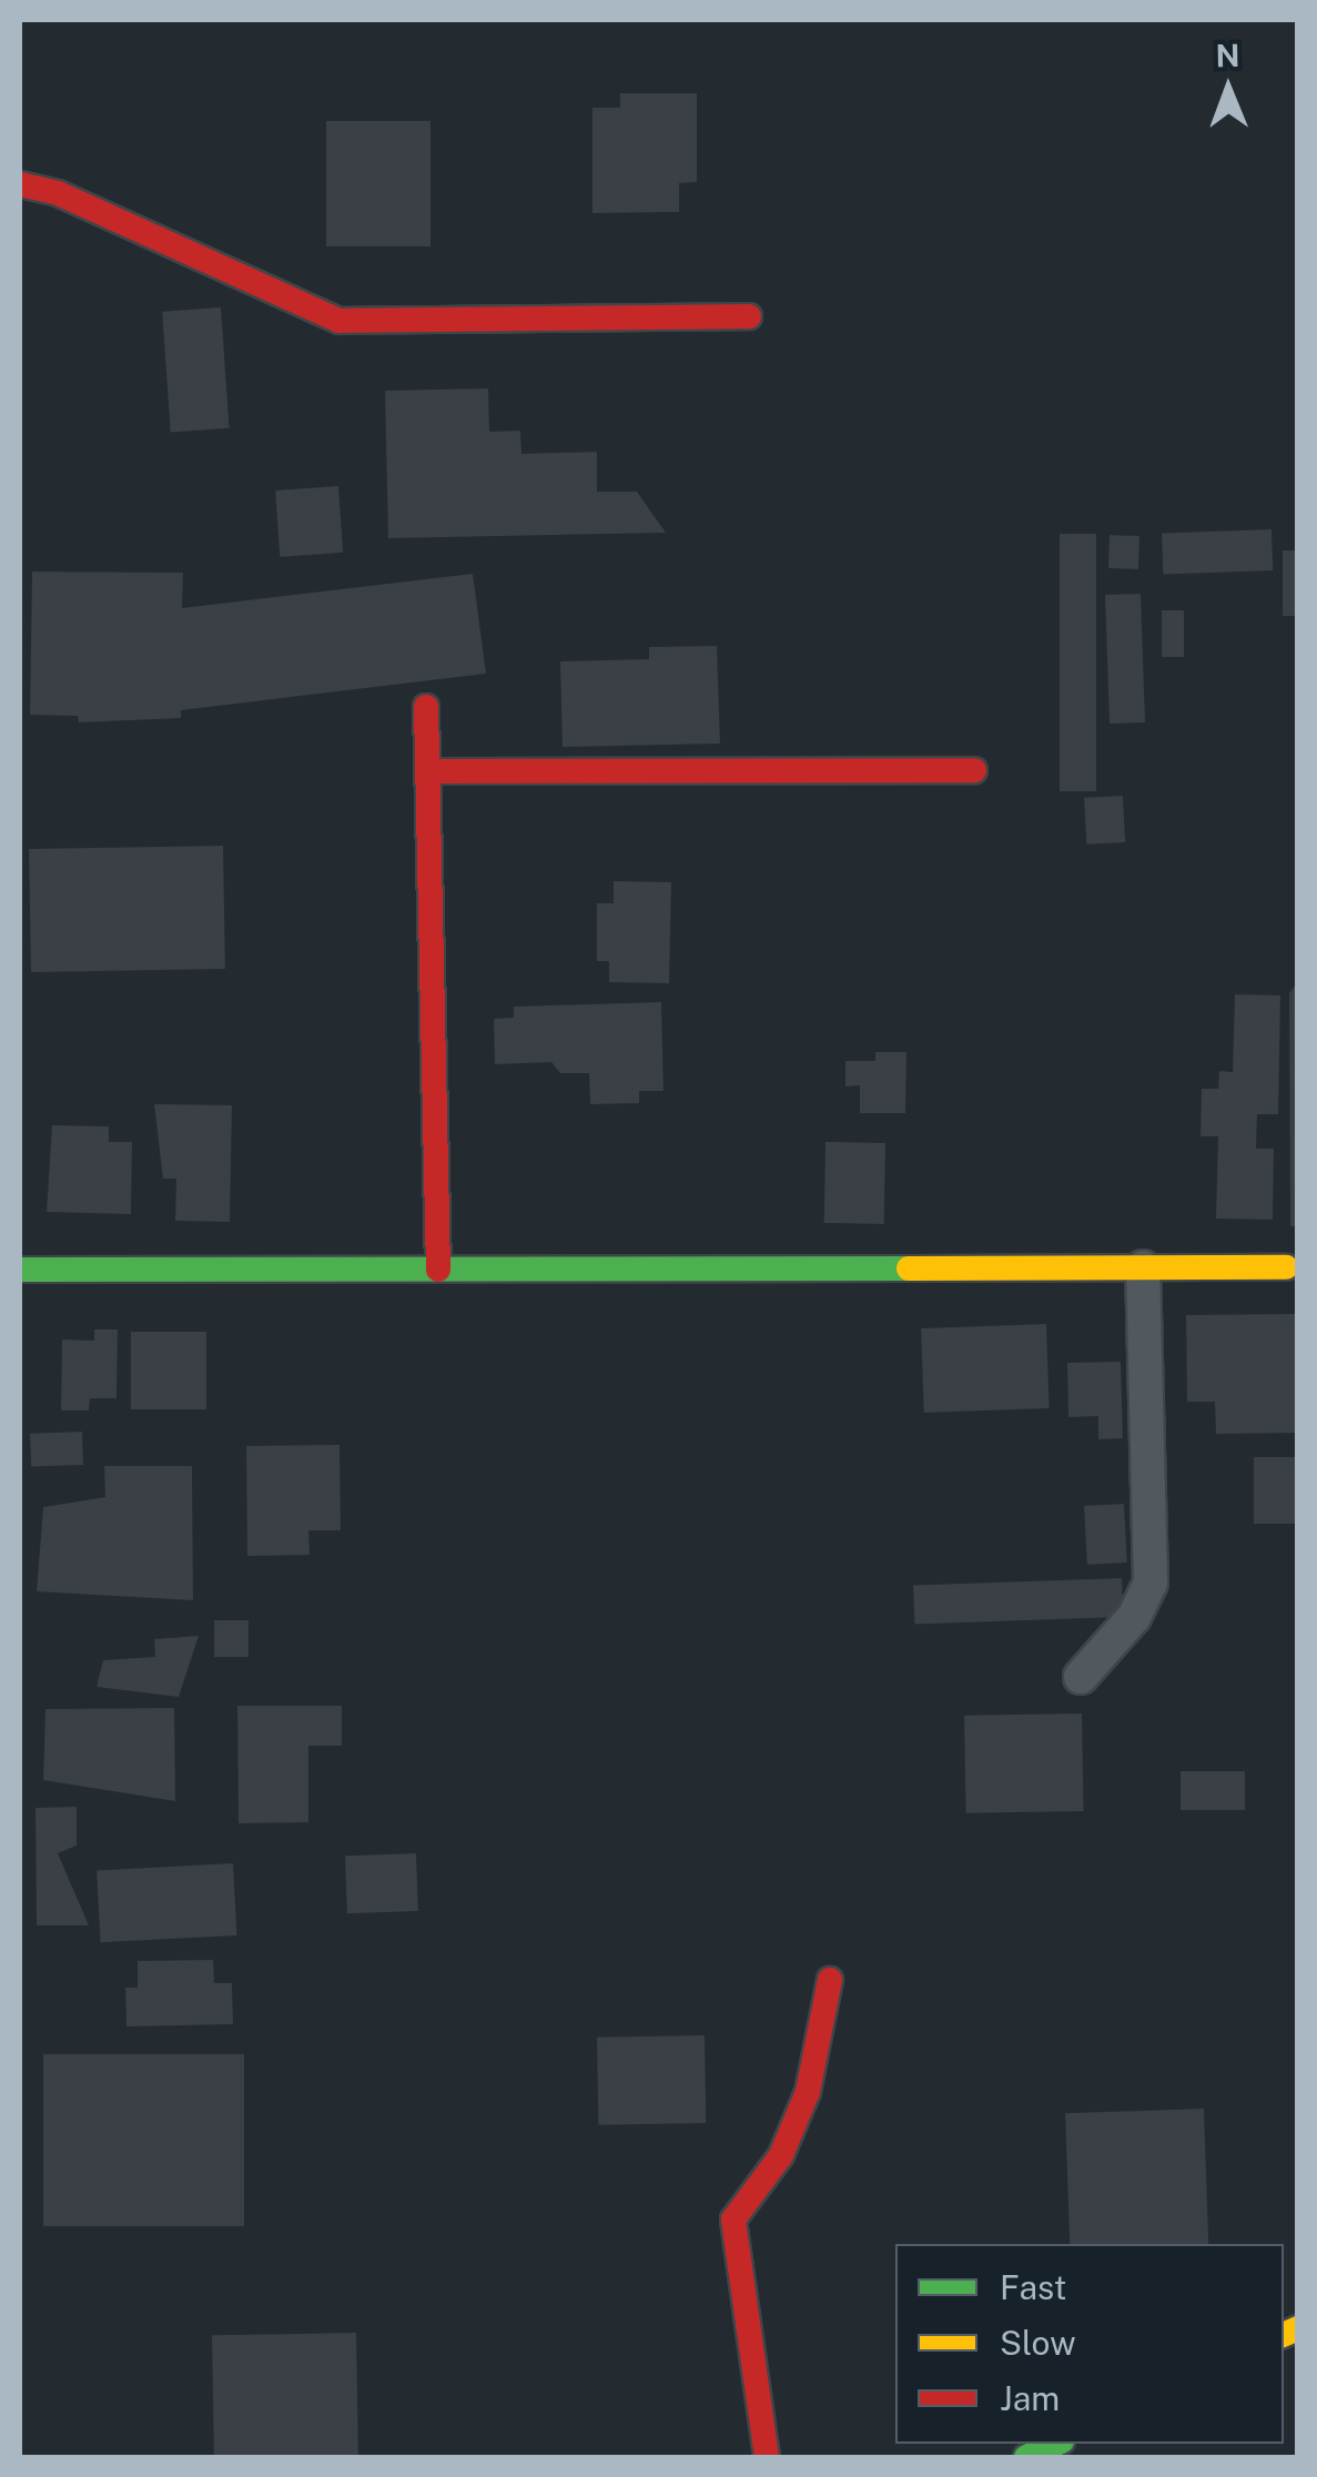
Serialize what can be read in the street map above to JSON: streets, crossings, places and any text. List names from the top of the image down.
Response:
{
  "legend": ["Fast", "Slow", "Jam"],
  "north": "top"
}
